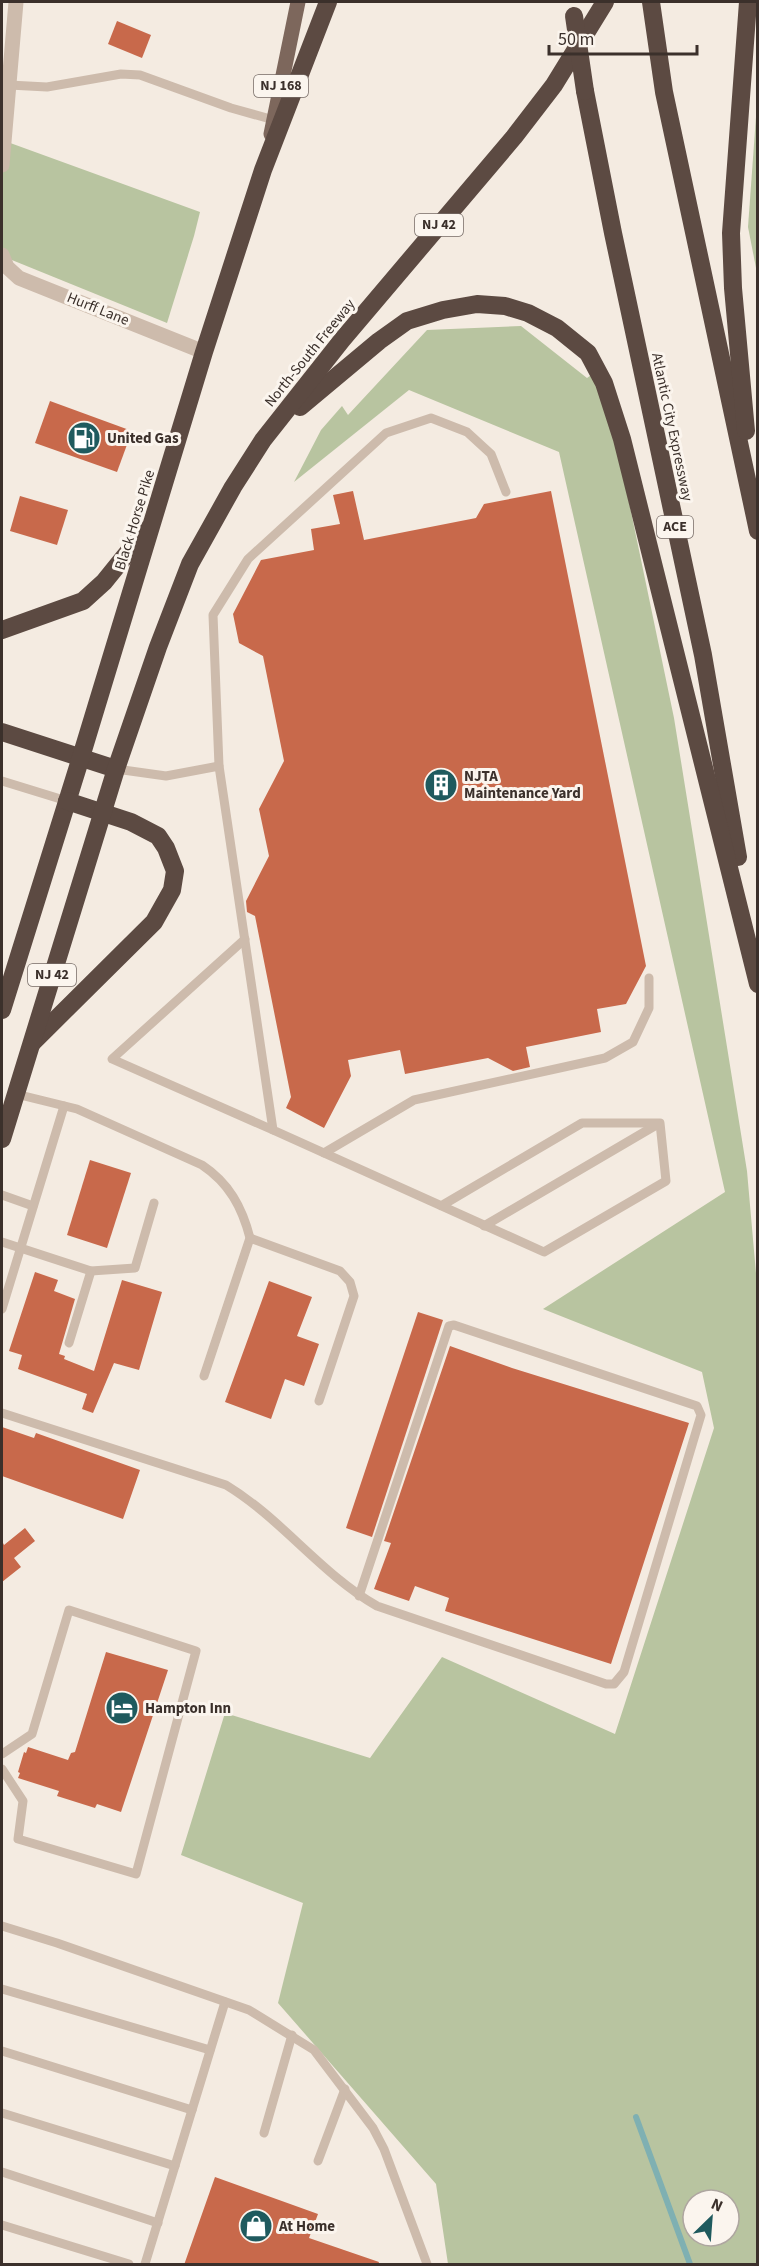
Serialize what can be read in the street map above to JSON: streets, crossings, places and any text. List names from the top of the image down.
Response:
{
  "streets": {
    "highway": [
      "NJ 42",
      "North-South Freeway",
      "Atlantic City Expressway",
      "Black Horse Pike",
      "ACE"
    ],
    "main road": ["NJ 168"],
    "street": ["Hurff Lane"]
  },
  "crossings": [
    ["NJ 42", "North-South Freeway"],
    ["NJ 42", "Black Horse Pike"],
    ["Hurff Lane", "Black Horse Pike"]
  ],
  "places": {
    "fuel station": ["United Gas"],
    "building": ["NJTA Maintenance Yard"],
    "hotel": ["Hampton Inn"],
    "shop": ["At Home"]
  },
  "scale_bar": "50 m",
  "north": "top right"
}
